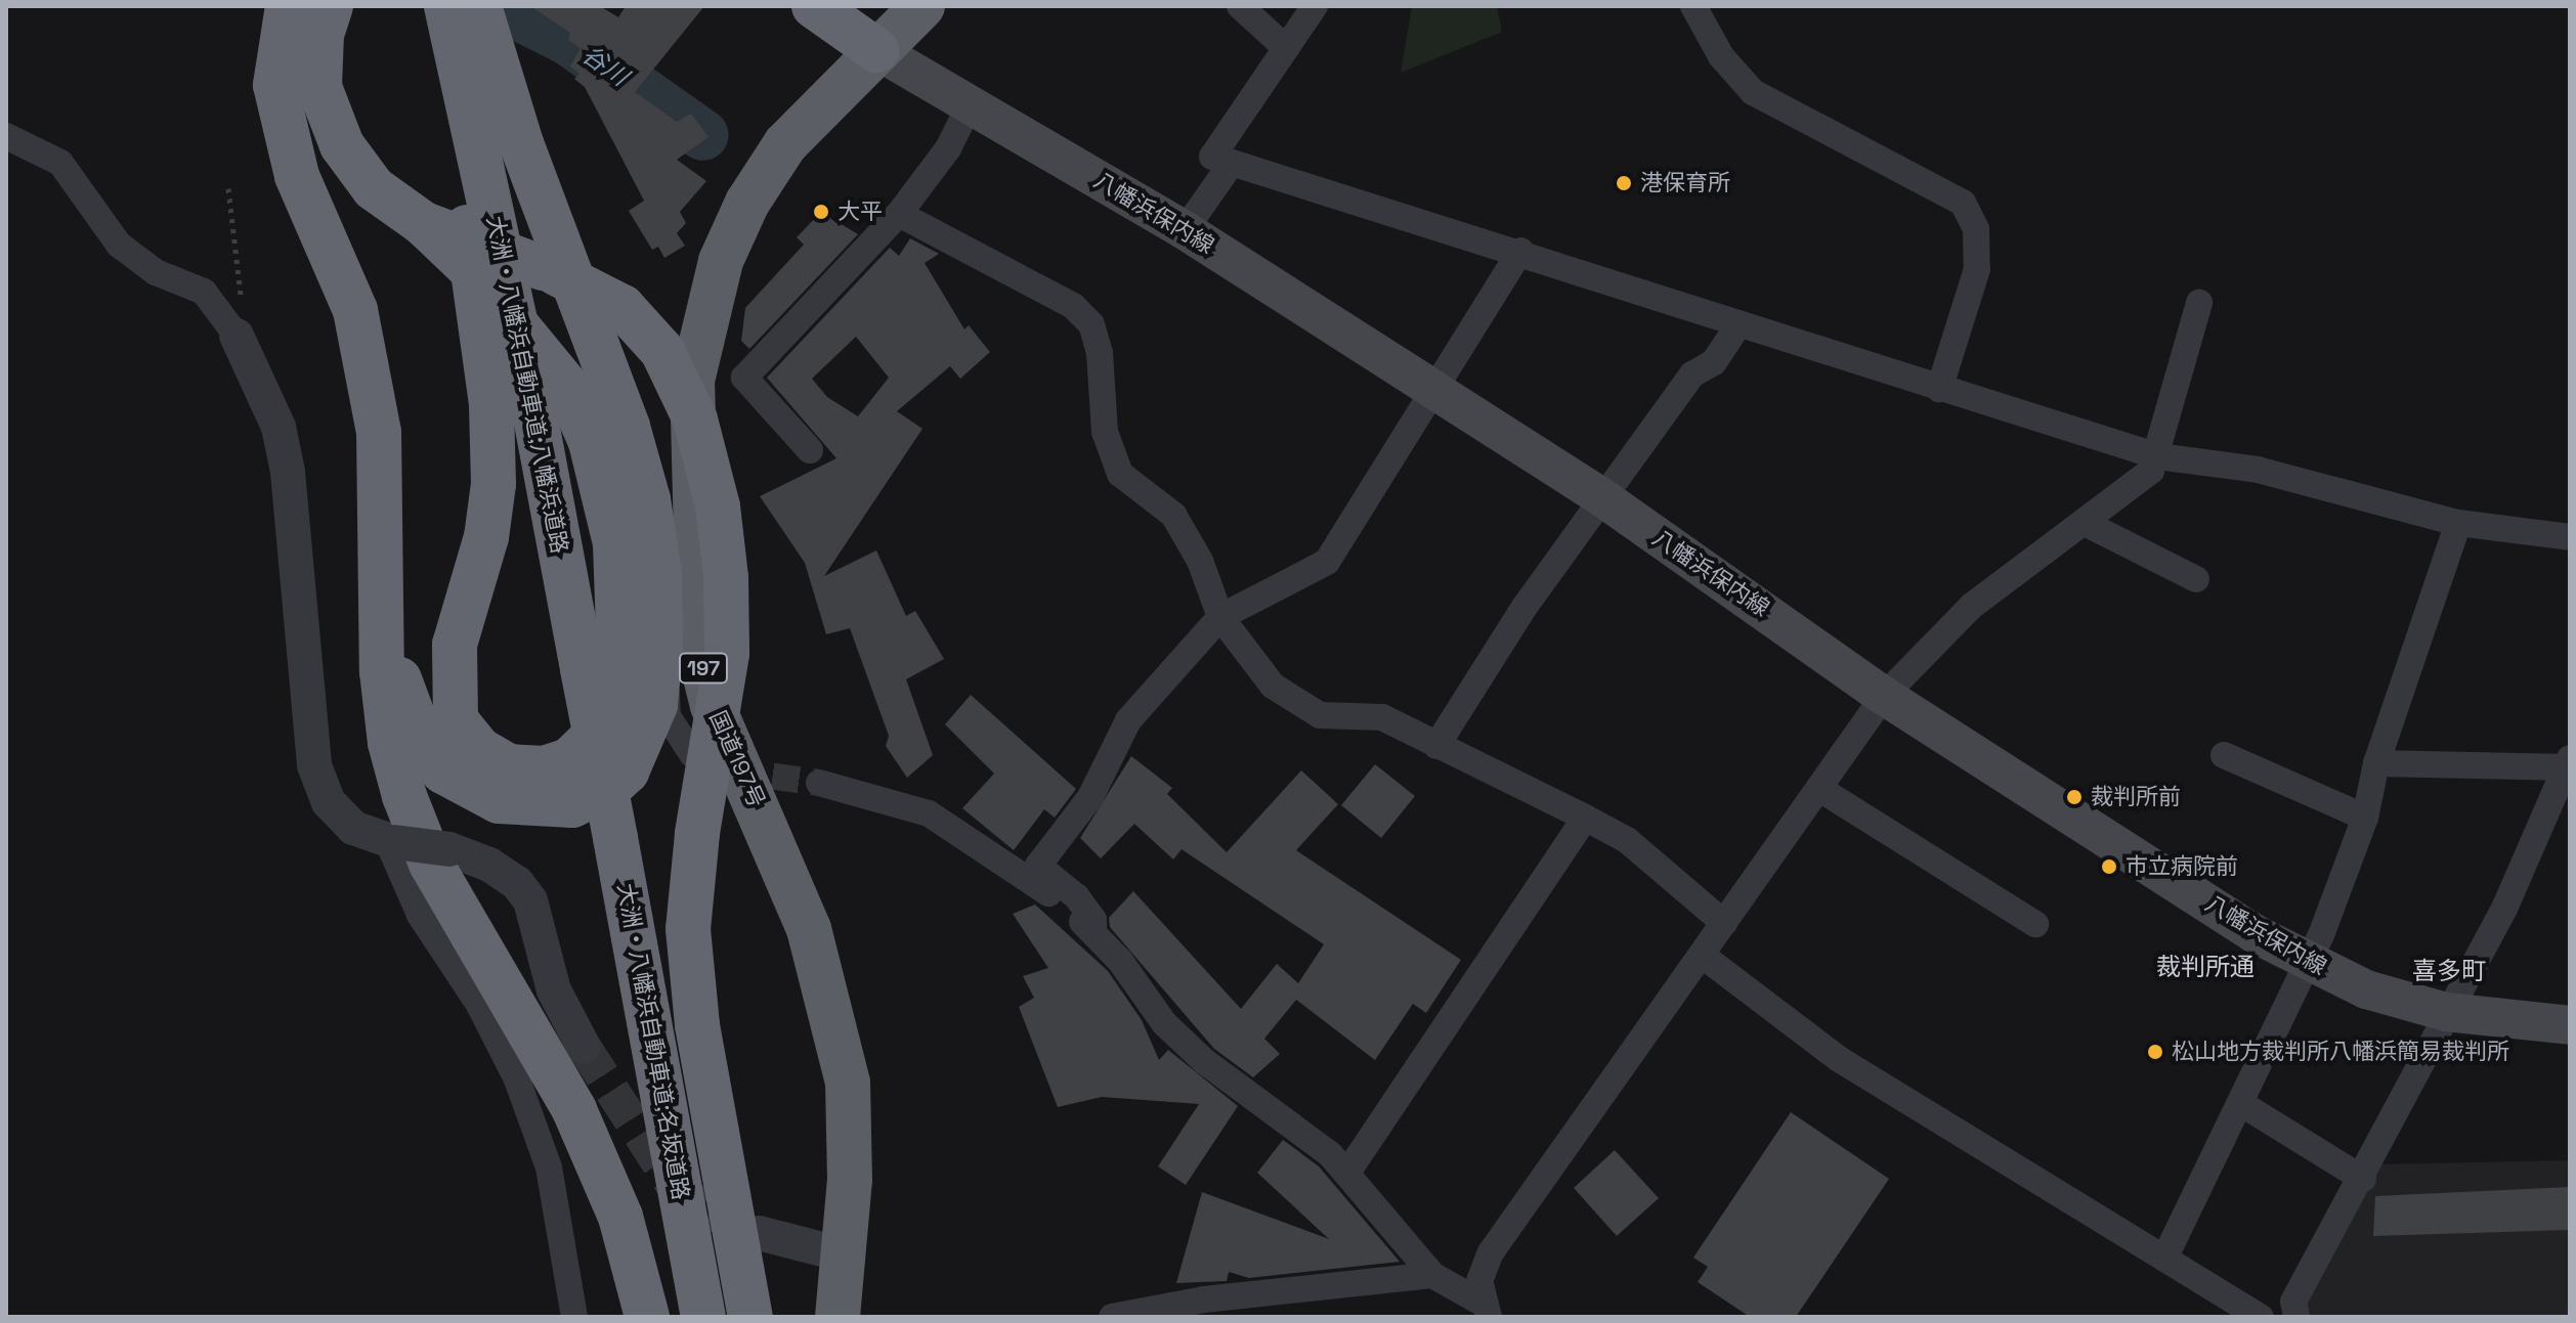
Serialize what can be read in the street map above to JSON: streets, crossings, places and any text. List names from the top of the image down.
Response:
{
  "streets": {
    "highway": [
      "大洲・八幡浜自動車道;八幡浜道路",
      "197",
      "国道197号",
      "大洲・八幡浜自動車道;名坂道路"
    ],
    "main road": ["八幡浜保内線"]
  },
  "crossings": [
    ["八幡浜保内線", "197"],
    ["八幡浜保内線", "国道197号"],
    ["大洲・八幡浜自動車道;八幡浜道路", "大洲・八幡浜自動車道;名坂道路"],
    ["197", "国道197号"]
  ],
  "districts": ["裁判所通", "喜多町"],
  "water": ["谷川"],
  "places": [
    "港保育所",
    "大平",
    "裁判所前",
    "市立病院前",
    "松山地方裁判所八幡浜簡易裁判所"
  ]
}
